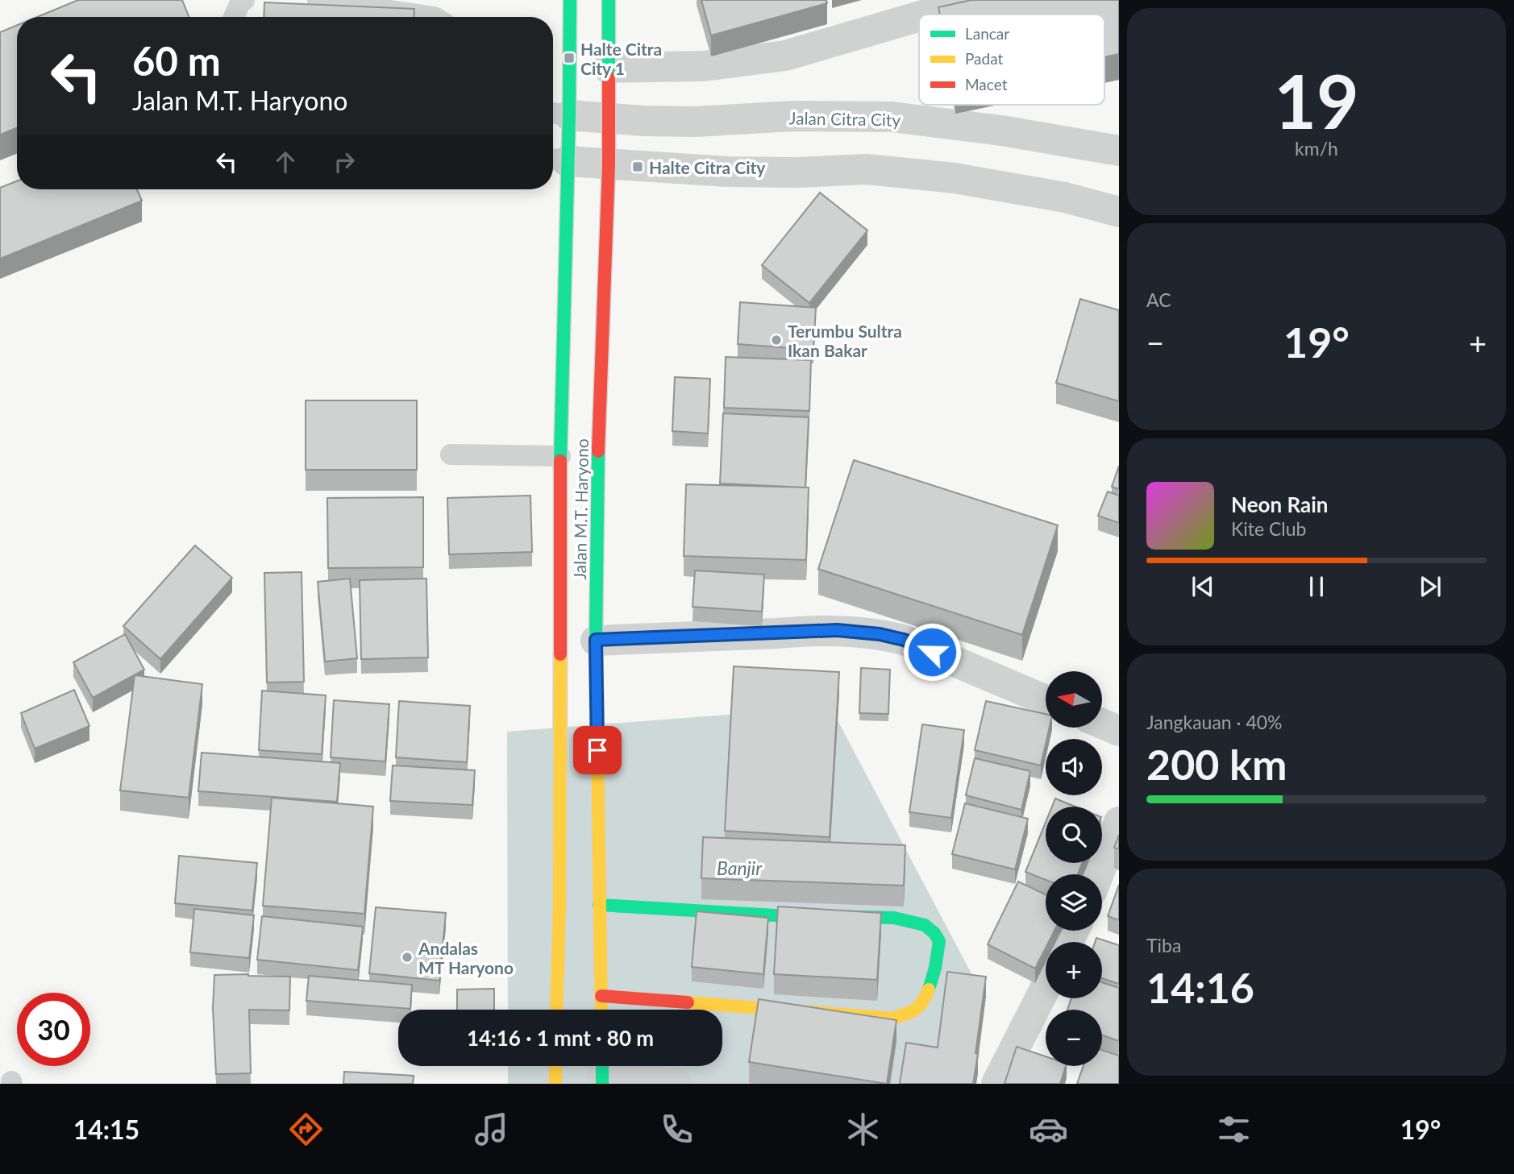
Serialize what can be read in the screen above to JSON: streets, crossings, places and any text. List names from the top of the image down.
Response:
{
  "streets": {
    "main road": ["Jalan M.T. Haryono"],
    "street": ["Jalan Citra City"]
  },
  "crossings": [
    ["Jalan Citra City", "Jalan M.T. Haryono"]
  ],
  "water": ["Banjir"],
  "places": {
    "transit": ["Halte Citra City 1", "Halte Citra City"],
    "other": ["Terumbu Sultra Ikan Bakar", "Andalas MT Haryono"]
  },
  "legend": ["Lancar", "Padat", "Macet"],
  "north": "left",
  "page": {
    "tile": [
      ["19", "km/h"],
      "AC",
      ["Jangkauan · 40%", "200 km"],
      ["Tiba", "14:16"]
    ],
    "turn": ["60 m", "Jalan M.T. Haryono"],
    "heat": ["−", "19°", "+"],
    "song": ["Neon Rain", "Kite Club"],
    "map_buttons": ["+", "−"],
    "limit": "30",
    "trip": "14:16 · 1 mnt · 80 m",
    "tabs": ["14:15", "19°"]
  }
}
